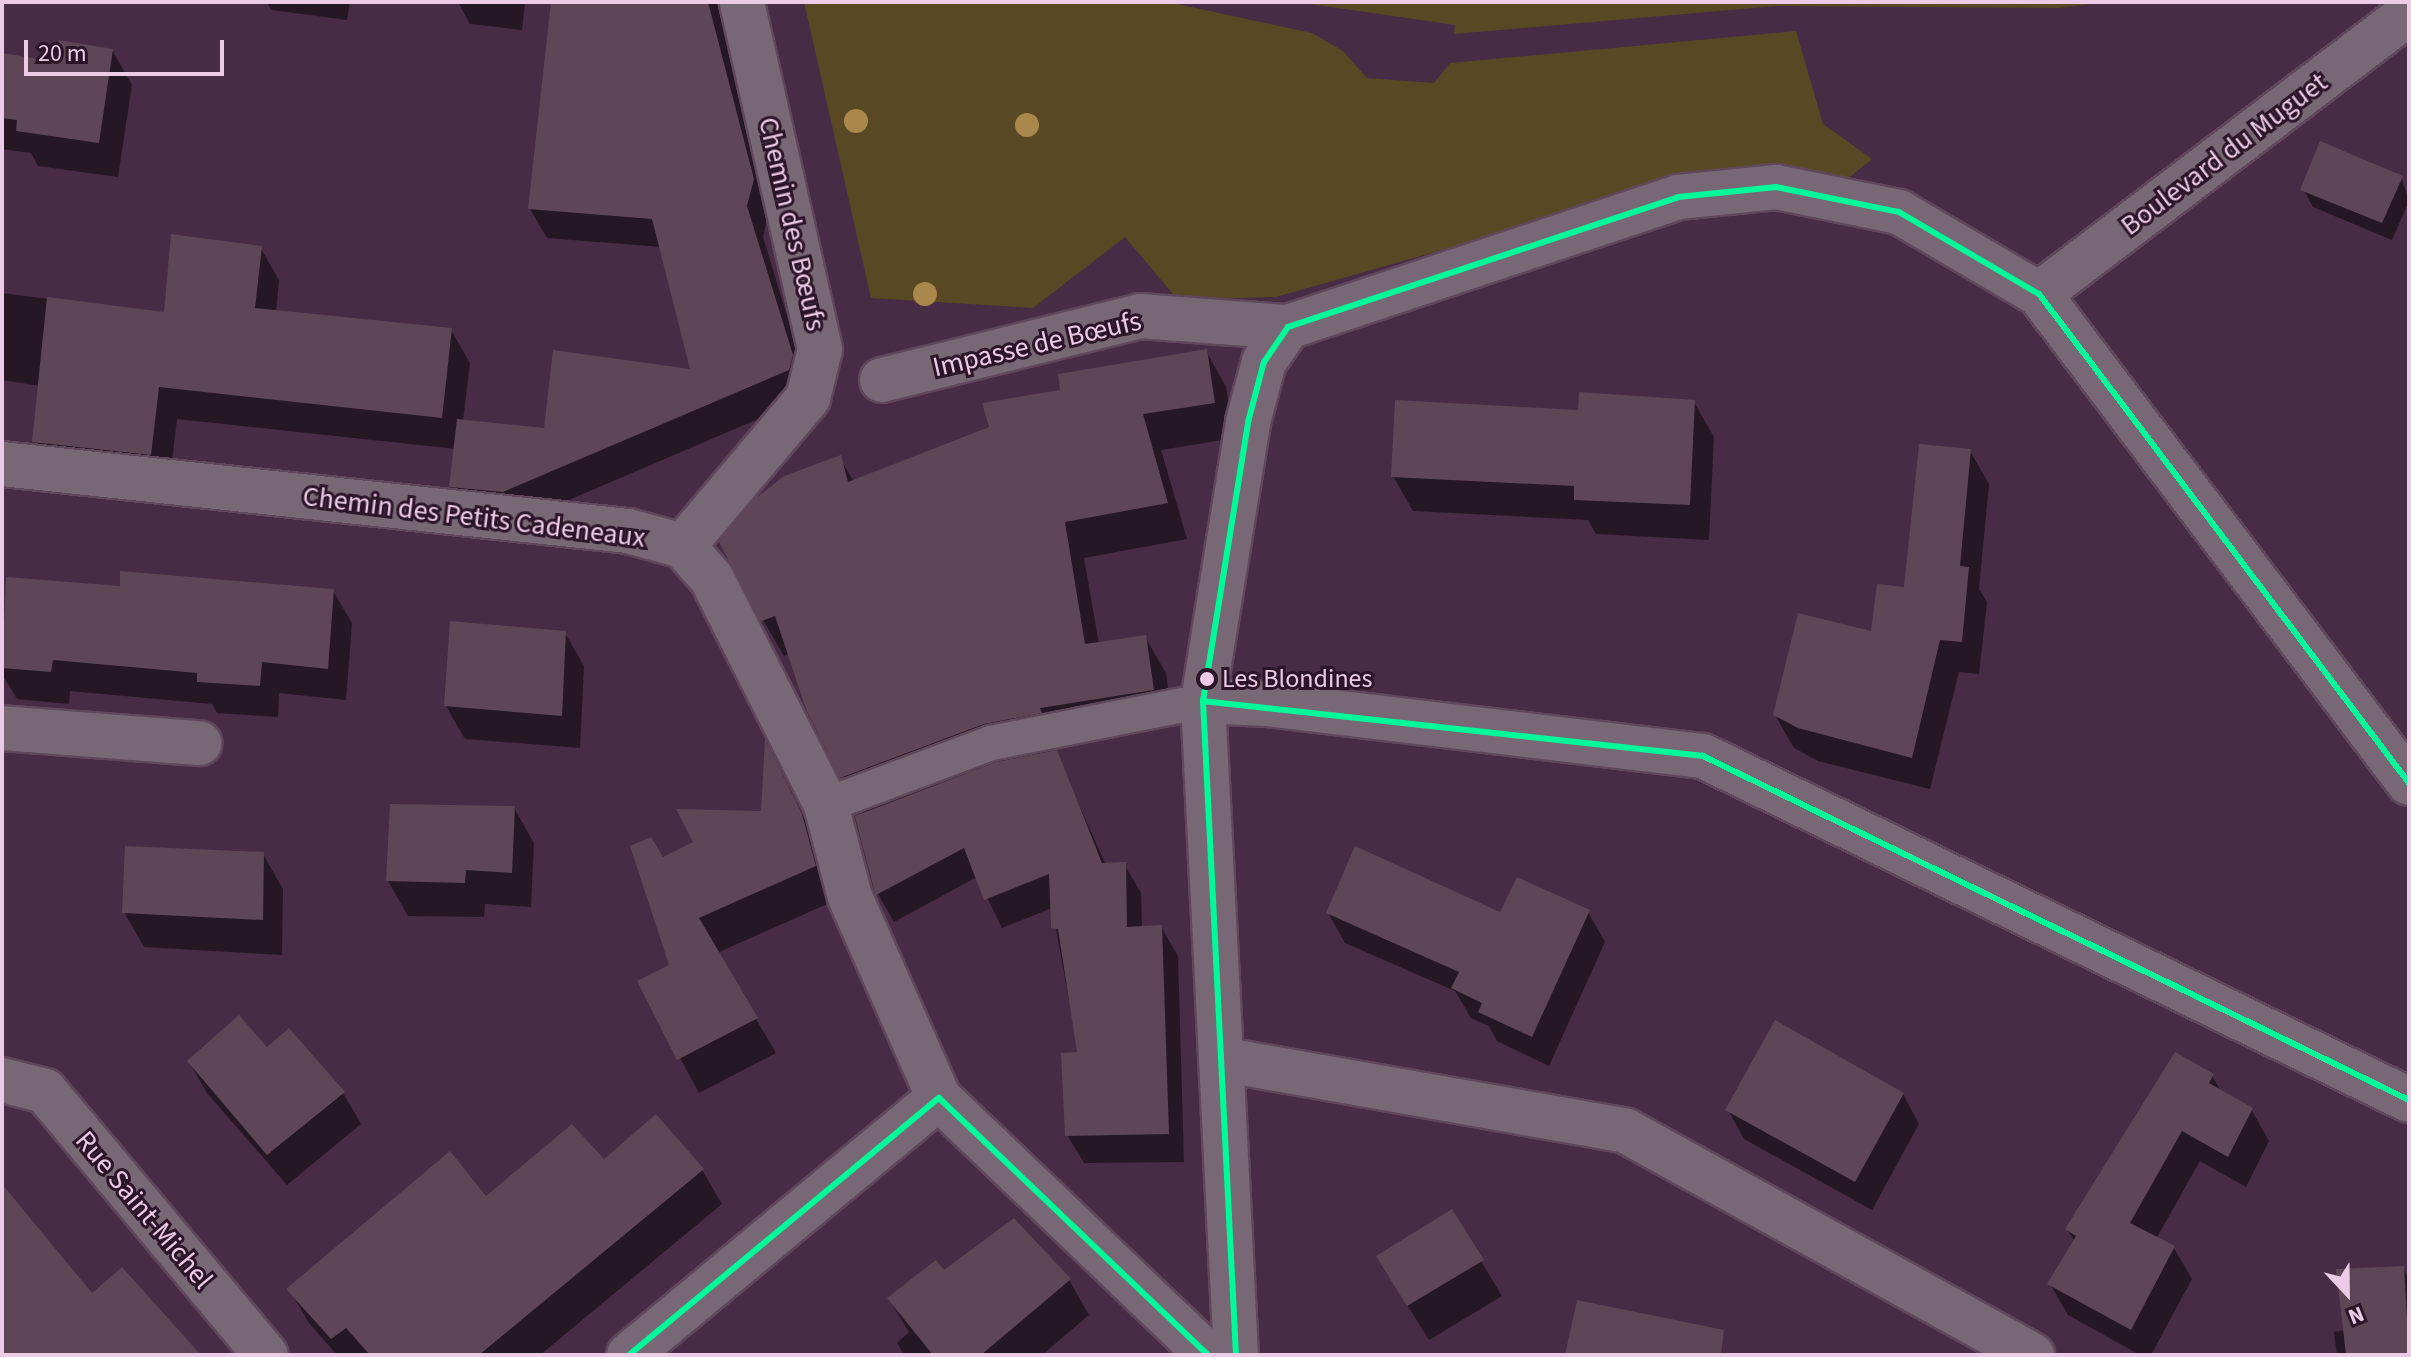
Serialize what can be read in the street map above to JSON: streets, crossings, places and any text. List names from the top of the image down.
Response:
{
  "streets": {
    "street": [
      "Boulevard du Muguet",
      "Chemin des Bœufs",
      "Impasse de Bœufs",
      "Chemin des Petits Cadeneaux",
      "Rue Saint-Michel"
    ]
  },
  "crossings": [
    ["Chemin des Bœufs", "Chemin des Petits Cadeneaux"]
  ],
  "places": ["Les Blondines"],
  "scale_bar": "20 m",
  "north": "bottom"
}
